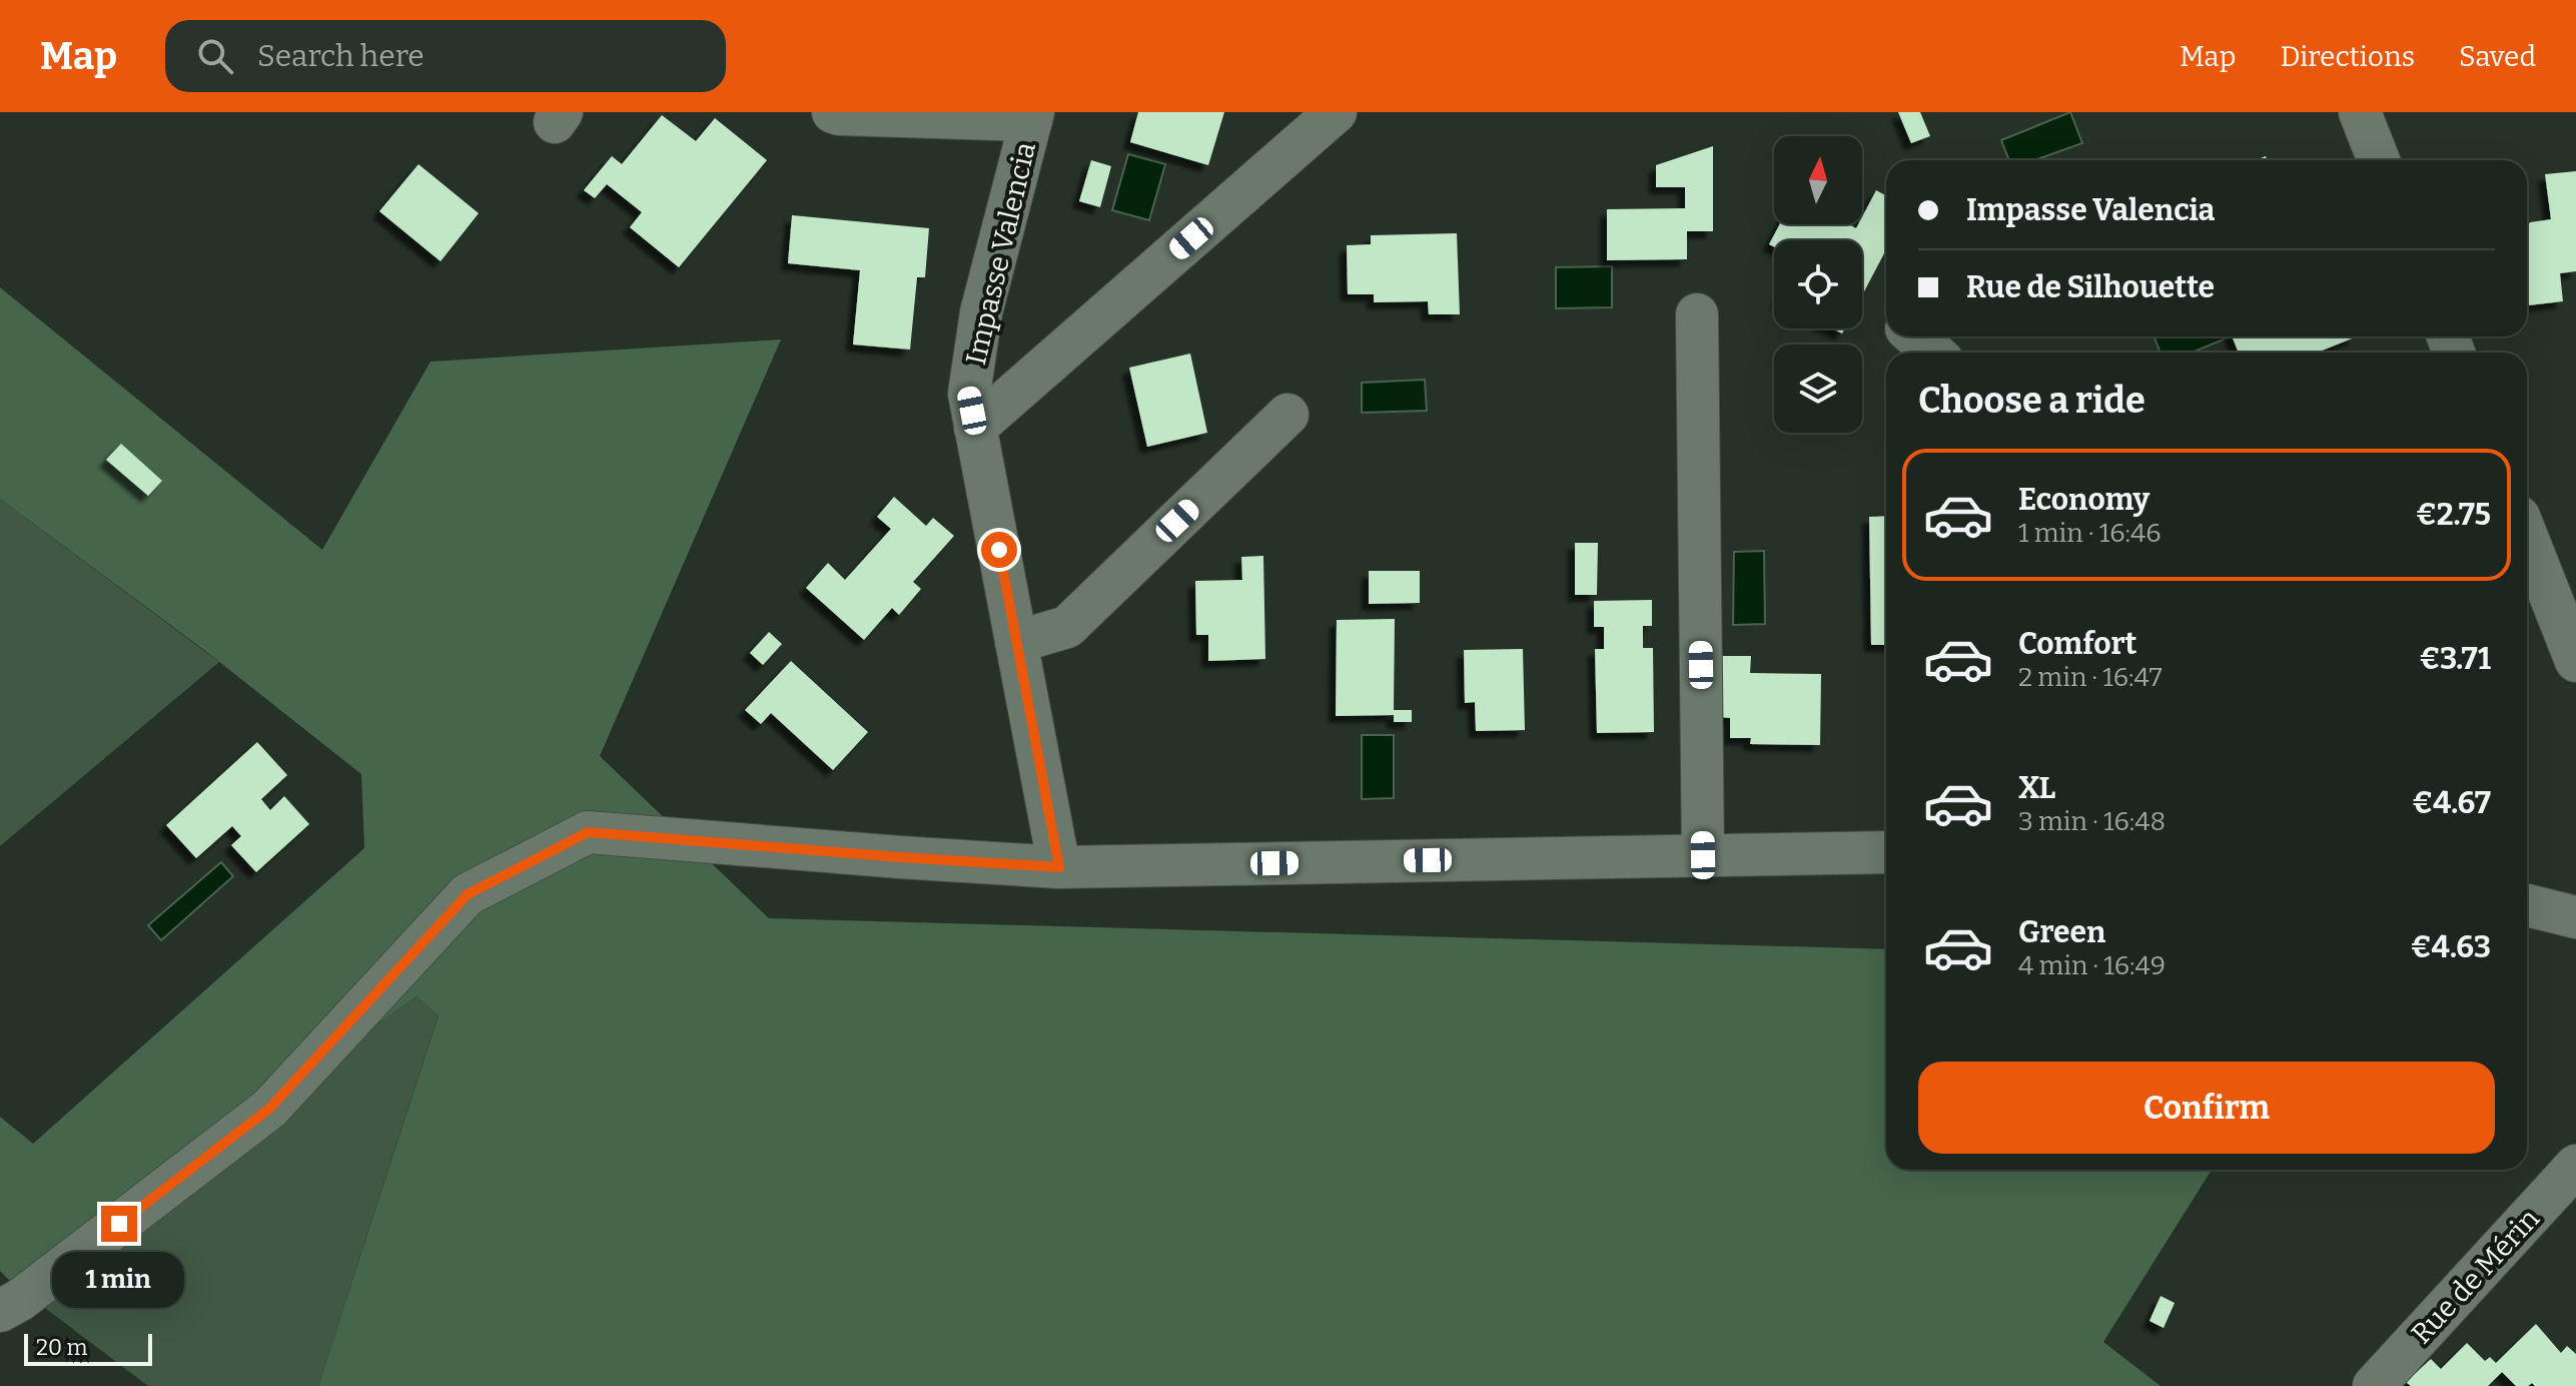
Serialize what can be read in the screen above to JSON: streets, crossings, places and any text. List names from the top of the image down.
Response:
{
  "streets": {
    "street": ["Impasse Valencia", "Rue de Mérin"]
  },
  "scale_bar": "20 m",
  "north": "top",
  "page": {
    "header": "Map",
    "search": "Search here",
    "nav": ["Map", "Directions", "Saved"],
    "banner": ["Impasse Valencia", "Rue de Silhouette"],
    "heading": "Choose a ride",
    "list": [
      {
        "name": "Economy",
        "note": "1 min · 16:46",
        "value": "€2.75"
      },
      {
        "name": "Comfort",
        "note": "2 min · 16:47",
        "value": "€3.71"
      },
      {
        "name": "XL",
        "note": "3 min · 16:48",
        "value": "€4.67"
      },
      {
        "name": "Green",
        "note": "4 min · 16:49",
        "value": "€4.63"
      }
    ],
    "buttons": "Confirm",
    "bubble": "1 min",
    "scale": "20 m"
  }
}
